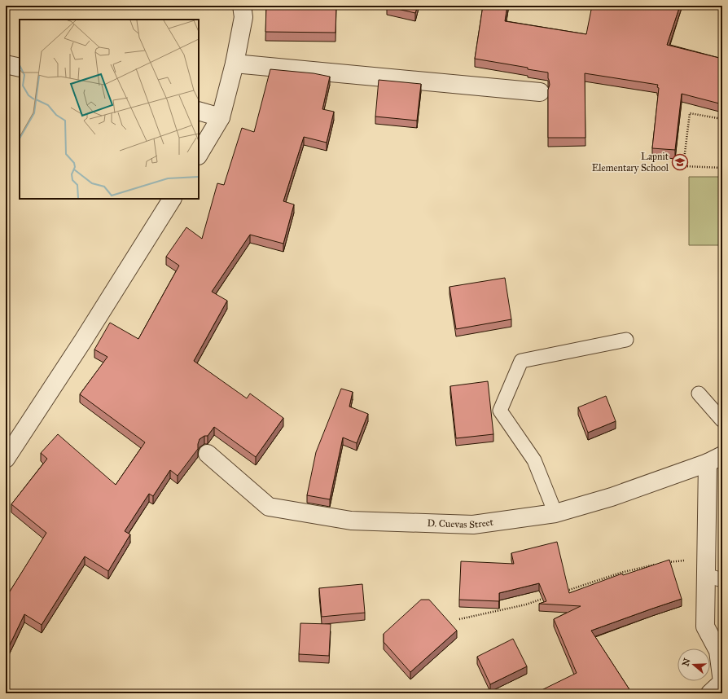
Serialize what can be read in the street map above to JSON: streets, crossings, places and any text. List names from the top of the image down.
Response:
{
  "streets": {
    "street": ["D. Cuevas Street"]
  },
  "places": {
    "school or university": ["Lapnit Elementary School"]
  },
  "north": "left"
}
